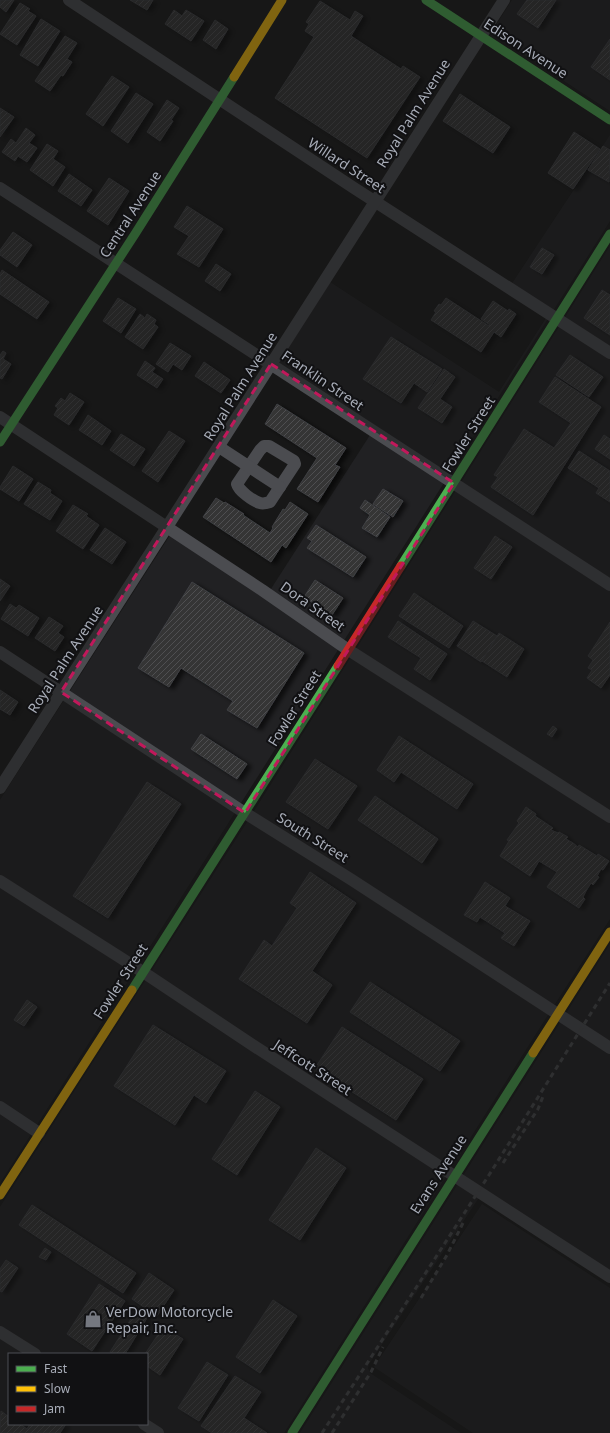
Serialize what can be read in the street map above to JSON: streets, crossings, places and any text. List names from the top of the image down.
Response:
{
  "streets": {
    "main road": [
      "Edison Avenue",
      "Central Avenue",
      "Fowler Street",
      "Evans Avenue"
    ],
    "street": [
      "Royal Palm Avenue",
      "Willard Street",
      "Franklin Street",
      "Dora Street",
      "South Street",
      "Jeffcott Street"
    ]
  },
  "crossings": [
    ["Edison Avenue", "Royal Palm Avenue"],
    ["Royal Palm Avenue", "Willard Street"],
    ["Royal Palm Avenue", "Franklin Street"],
    ["Royal Palm Avenue", "Dora Street"],
    ["Royal Palm Avenue", "South Street"],
    ["Willard Street", "Central Avenue"],
    ["Willard Street", "Fowler Street"],
    ["Central Avenue", "Franklin Street"],
    ["Central Avenue", "Dora Street"],
    ["Franklin Street", "Fowler Street"],
    ["Fowler Street", "Dora Street"],
    ["Fowler Street", "South Street"],
    ["Fowler Street", "Jeffcott Street"],
    ["South Street", "Evans Avenue"],
    ["Jeffcott Street", "Evans Avenue"]
  ],
  "places": {
    "shop": ["VerDow Motorcycle Repair, Inc."]
  },
  "legend": ["Fast", "Slow", "Jam"]
}
